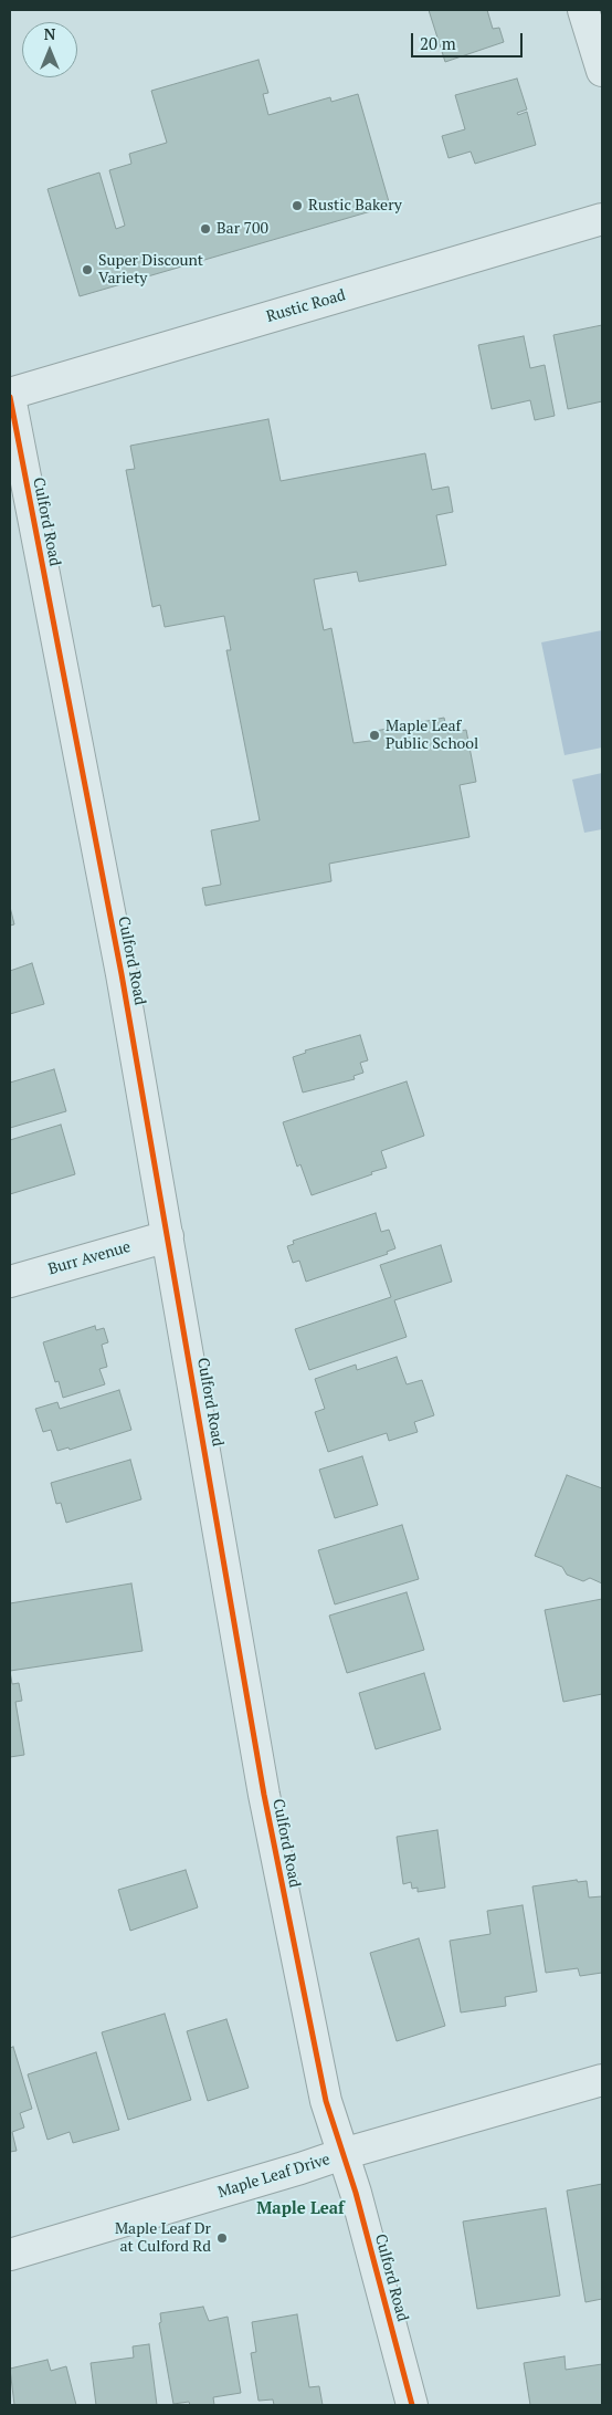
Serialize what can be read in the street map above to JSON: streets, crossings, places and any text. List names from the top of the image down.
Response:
{
  "streets": {
    "street": [
      "Rustic Road",
      "Culford Road",
      "Burr Avenue",
      "Maple Leaf Drive"
    ]
  },
  "crossings": [
    ["Rustic Road", "Culford Road"],
    ["Culford Road", "Burr Avenue"],
    ["Culford Road", "Maple Leaf Drive"]
  ],
  "districts": ["Maple Leaf"],
  "places": [
    "Rustic Bakery",
    "Bar 700",
    "Super Discount Variety",
    "Maple Leaf Public School",
    "Maple Leaf Dr at Culford Rd"
  ],
  "scale_bar": "20 m",
  "north": "top"
}
